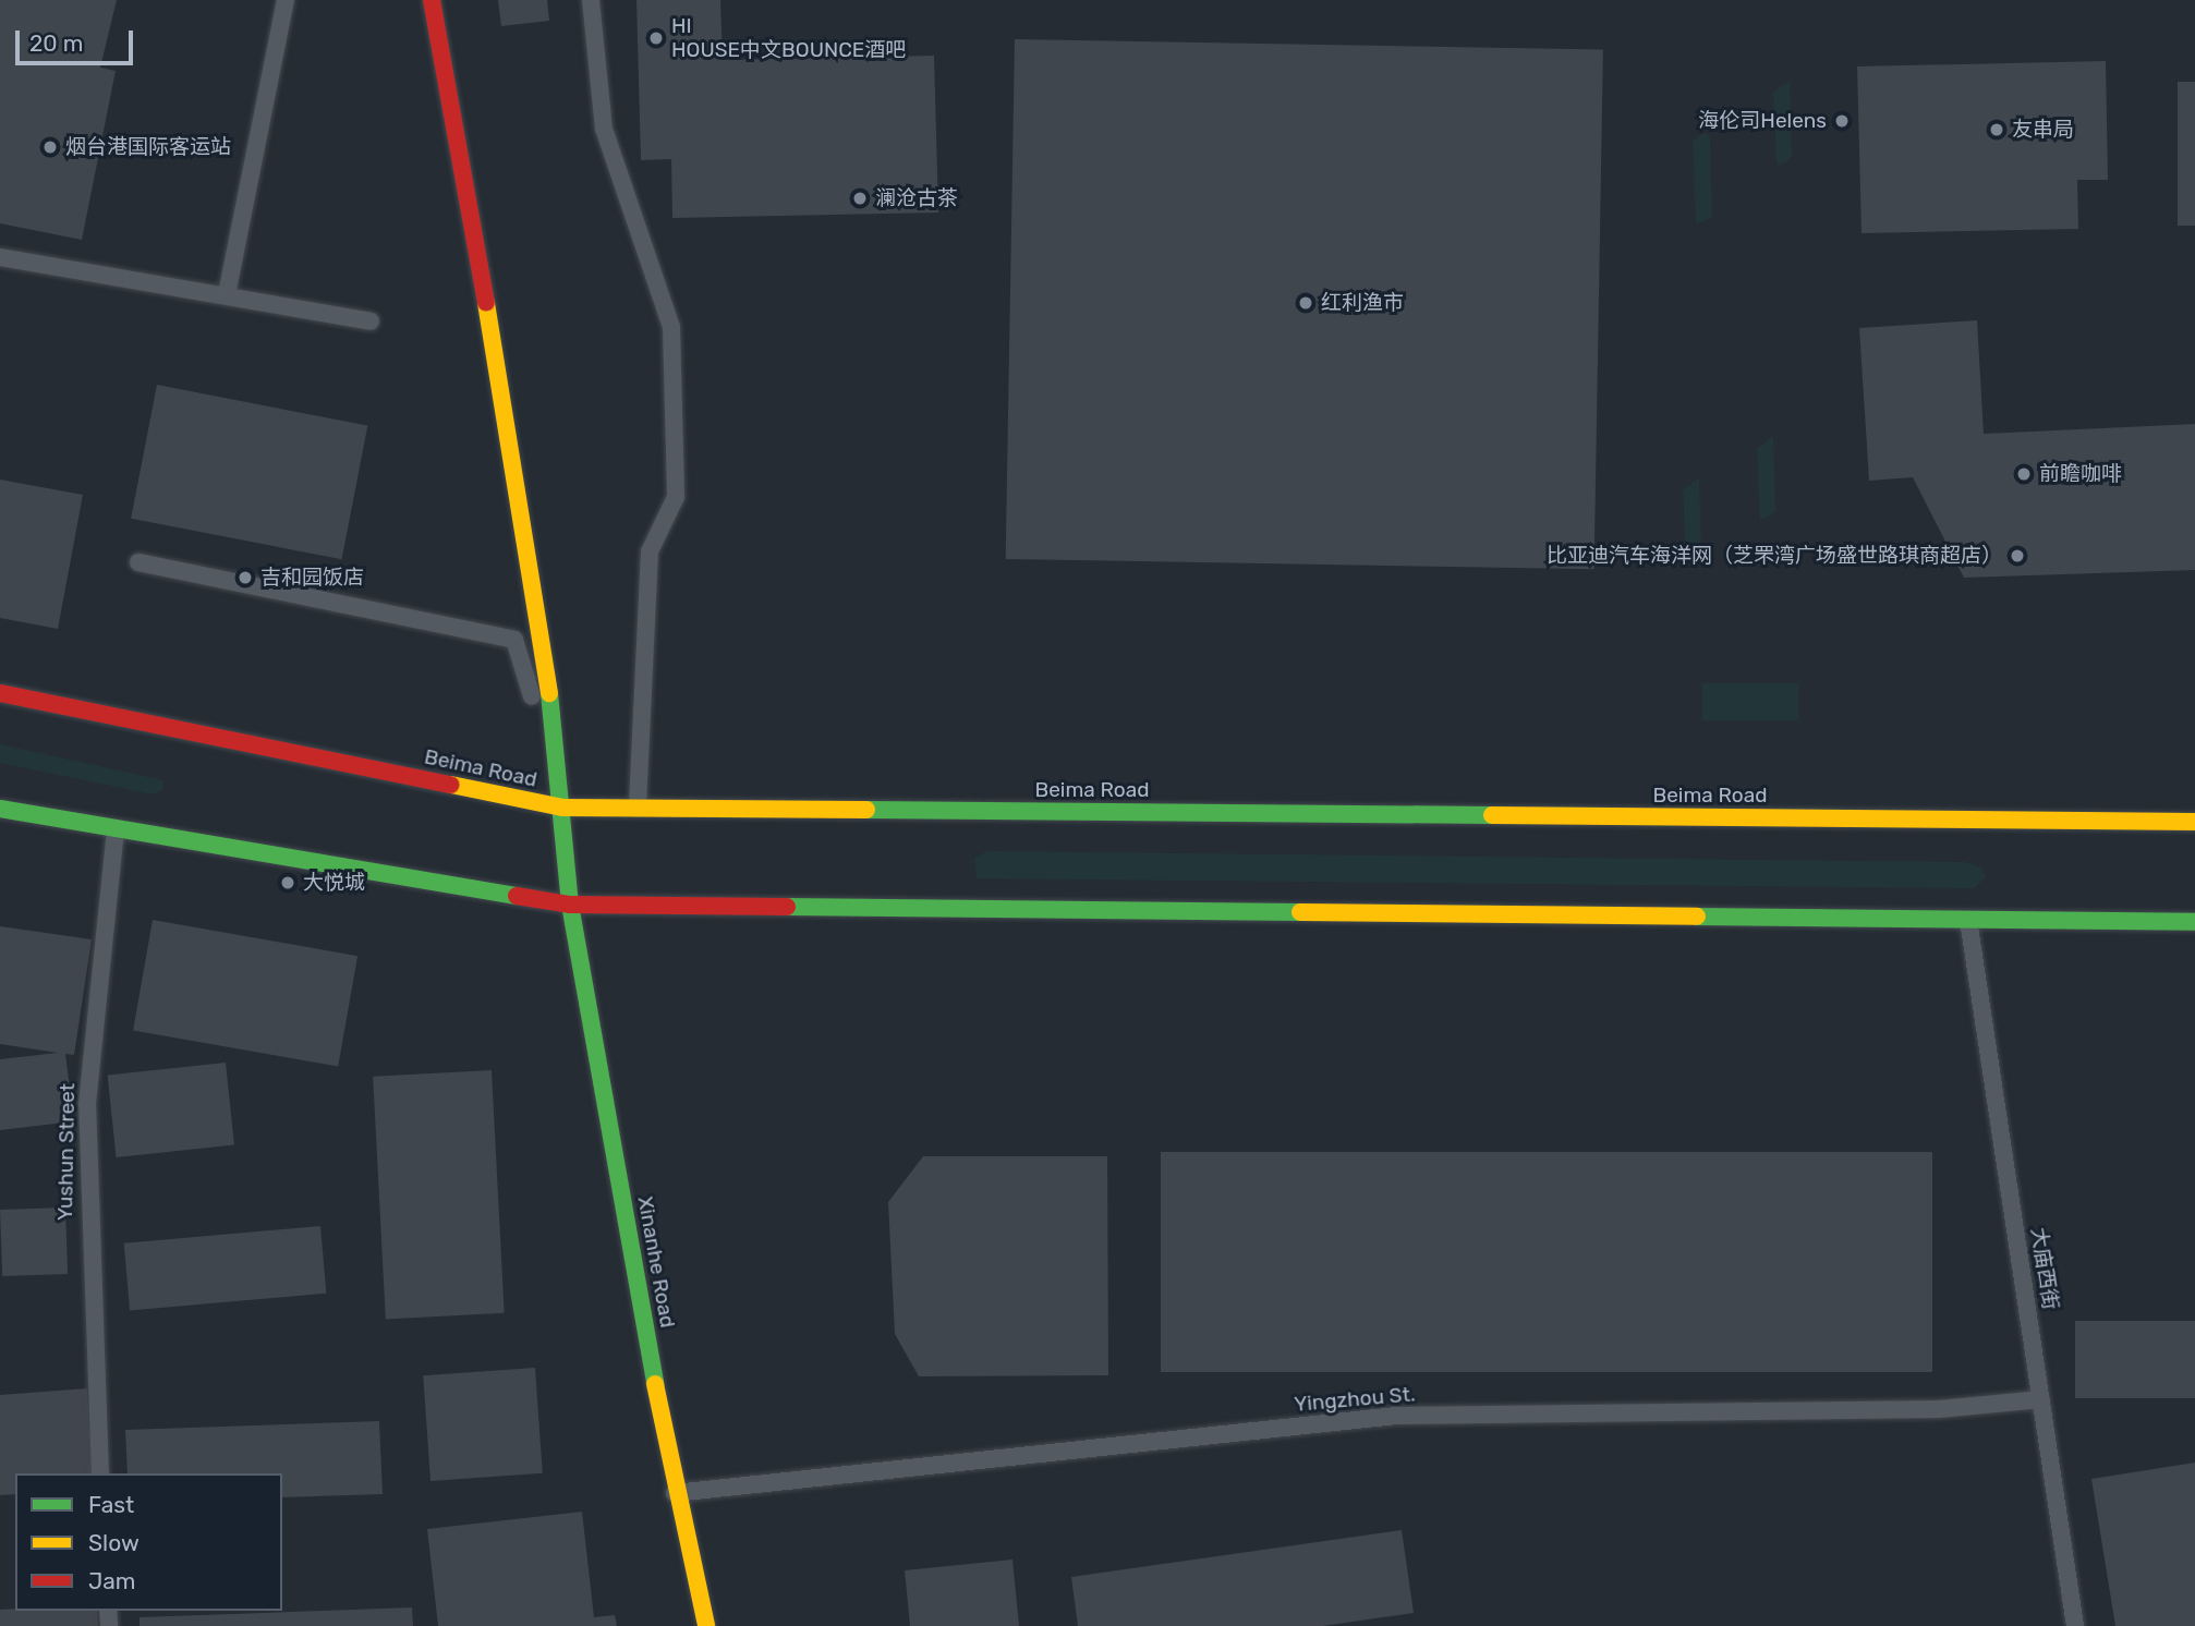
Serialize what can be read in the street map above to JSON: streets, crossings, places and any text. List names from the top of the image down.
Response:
{
  "streets": {
    "main road": ["Beima Road", "Xinanhe Road"],
    "lane": ["Yushun Street", "大庙西街", "Yingzhou St."]
  },
  "crossings": [
    ["Beima Road", "Xinanhe Road"],
    ["Xinanhe Road", "Yingzhou St."],
    ["大庙西街", "Yingzhou St."]
  ],
  "places": [
    "HI HOUSE中文BOUNCE酒吧",
    "海伦司Helens",
    "友串局",
    "烟台港国际客运站",
    "澜沧古茶",
    "红利渔市",
    "前瞻咖啡",
    "比亚迪汽车海洋网（芝罘湾广场盛世路琪商超店）",
    "吉和园饭店",
    "大悦城"
  ],
  "legend": ["Fast", "Slow", "Jam"],
  "scale_bar": "20 m"
}
